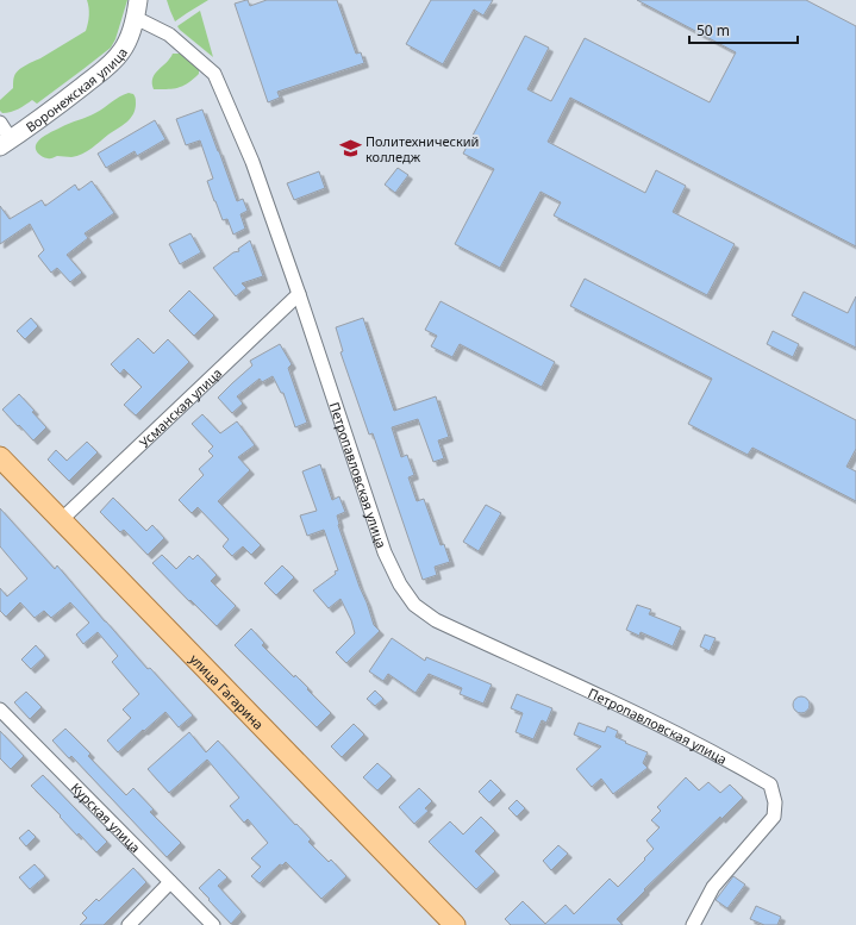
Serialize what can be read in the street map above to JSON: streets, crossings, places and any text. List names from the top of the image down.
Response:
{
  "streets": {
    "main road": ["Воронежская улица", "улица Гагарина"],
    "street": ["Усманская улица", "Петропавловская улица", "Курская улица"]
  },
  "crossings": [
    ["Воронежская улица", "Петропавловская улица"],
    ["Усманская улица", "Петропавловская улица"],
    ["Усманская улица", "улица Гагарина"]
  ],
  "places": {
    "school or university": ["Политехнический колледж"]
  },
  "scale_bar": "50 m"
}
